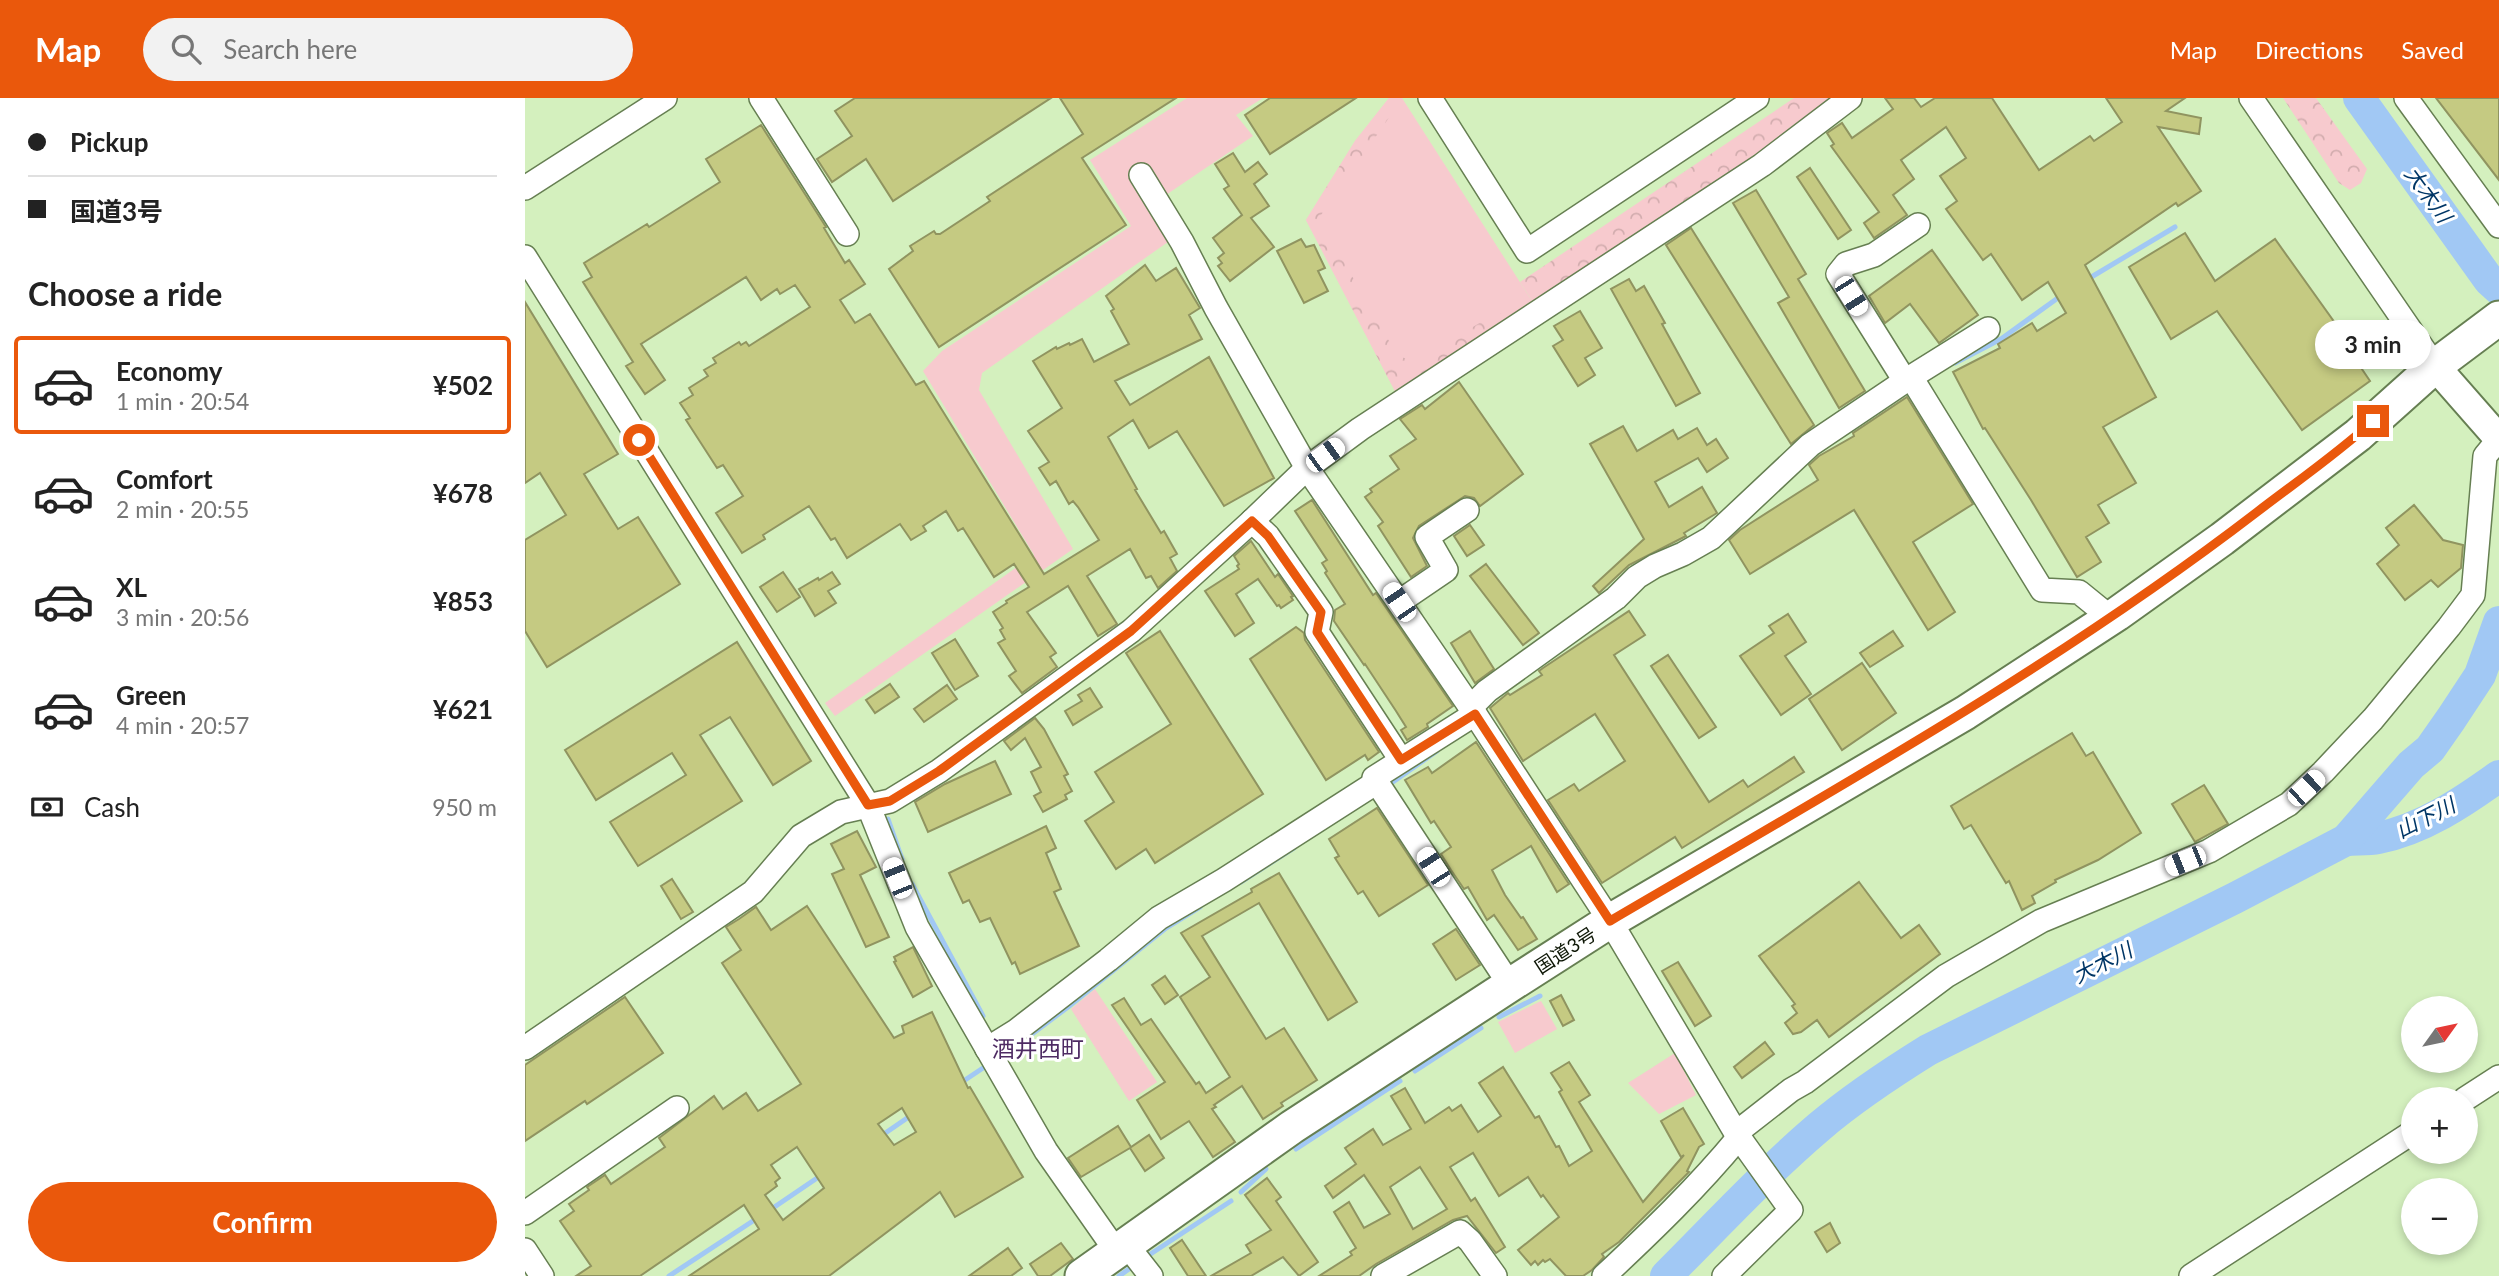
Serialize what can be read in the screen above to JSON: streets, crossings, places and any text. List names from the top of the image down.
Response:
{
  "streets": {
    "highway": ["国道3号"]
  },
  "districts": ["酒井西町"],
  "water": ["大木川", "山下川"],
  "north": "top right",
  "page": {
    "header": "Map",
    "search": "Search here",
    "nav": ["Map", "Directions", "Saved"],
    "banner": ["Pickup", "国道3号"],
    "heading": "Choose a ride",
    "bubble": "3 min",
    "list": [
      {
        "name": "Economy",
        "note": "1 min · 20:54",
        "value": "¥502"
      },
      {
        "name": "Comfort",
        "note": "2 min · 20:55",
        "value": "¥678"
      },
      {
        "name": "XL",
        "note": "3 min · 20:56",
        "value": "¥853"
      },
      {
        "name": "Green",
        "note": "4 min · 20:57",
        "value": "¥621"
      }
    ],
    "pay": ["Cash", "950 m"],
    "map_buttons": ["+", "−"],
    "buttons": "Confirm"
  }
}
